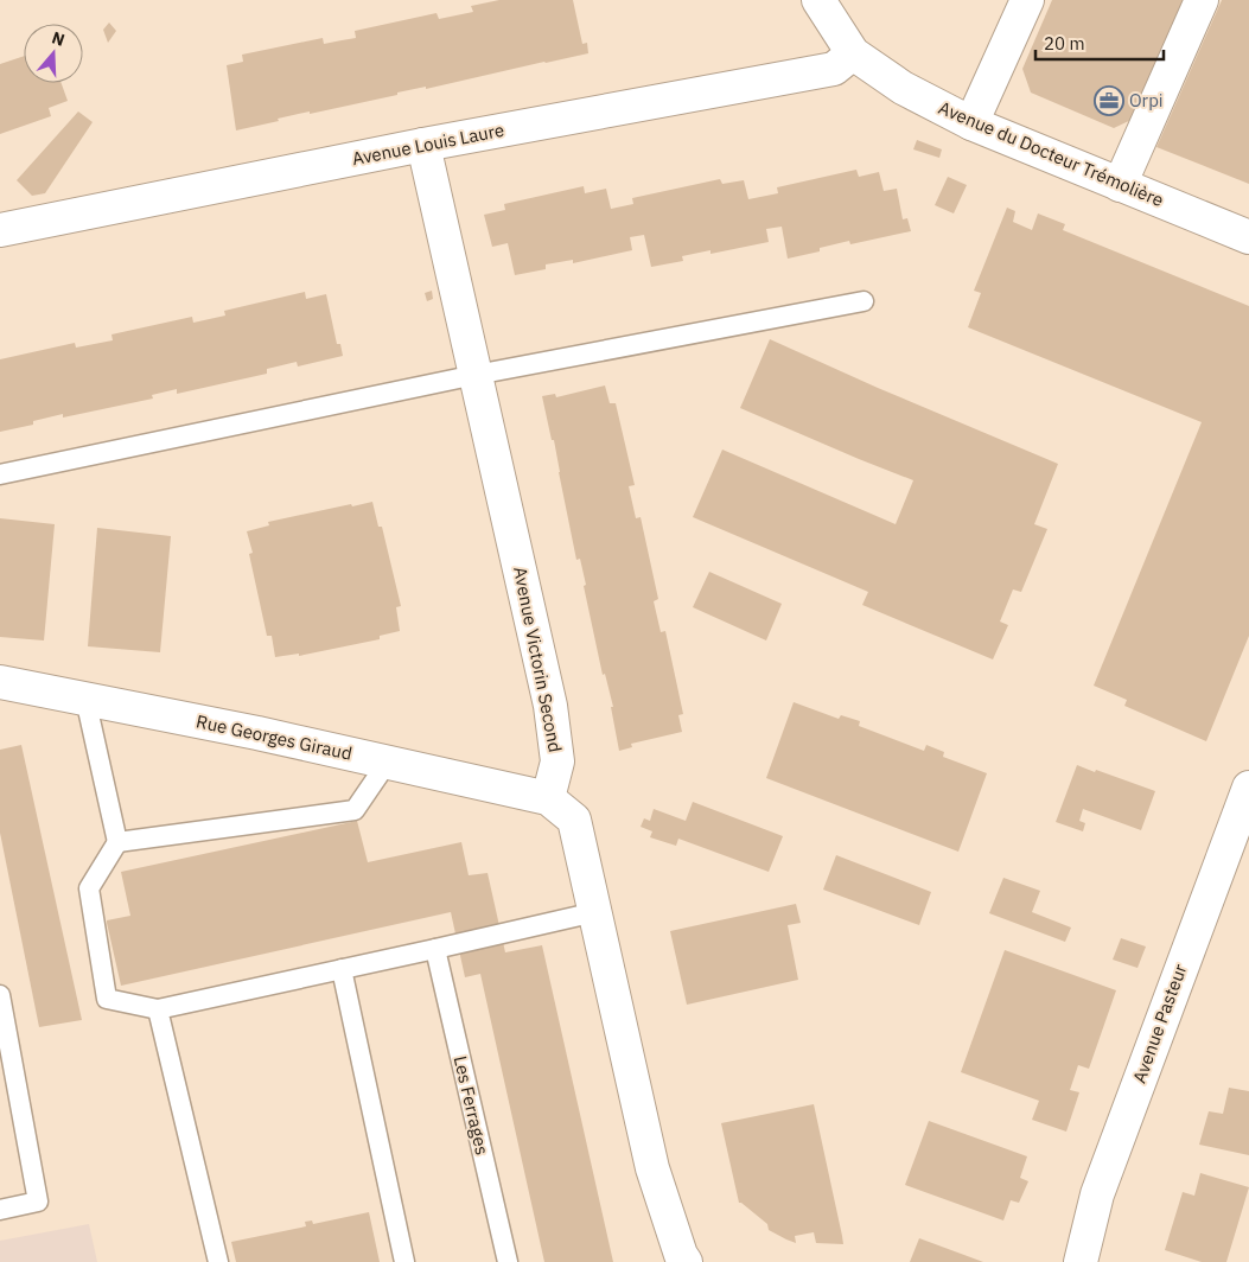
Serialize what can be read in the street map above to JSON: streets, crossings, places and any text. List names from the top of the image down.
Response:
{
  "streets": {
    "street": [
      "Avenue Louis Laure",
      "Avenue du Docteur Trémolière",
      "Avenue Victorin Second",
      "Rue Georges Giraud",
      "Avenue Pasteur"
    ],
    "lane": ["Les Ferrages"]
  },
  "crossings": [
    ["Avenue Louis Laure", "Avenue du Docteur Trémolière"],
    ["Avenue Louis Laure", "Avenue Victorin Second"],
    ["Avenue Victorin Second", "Rue Georges Giraud"]
  ],
  "places": {
    "office": ["Orpi"]
  },
  "scale_bar": "20 m",
  "north": "top"
}
